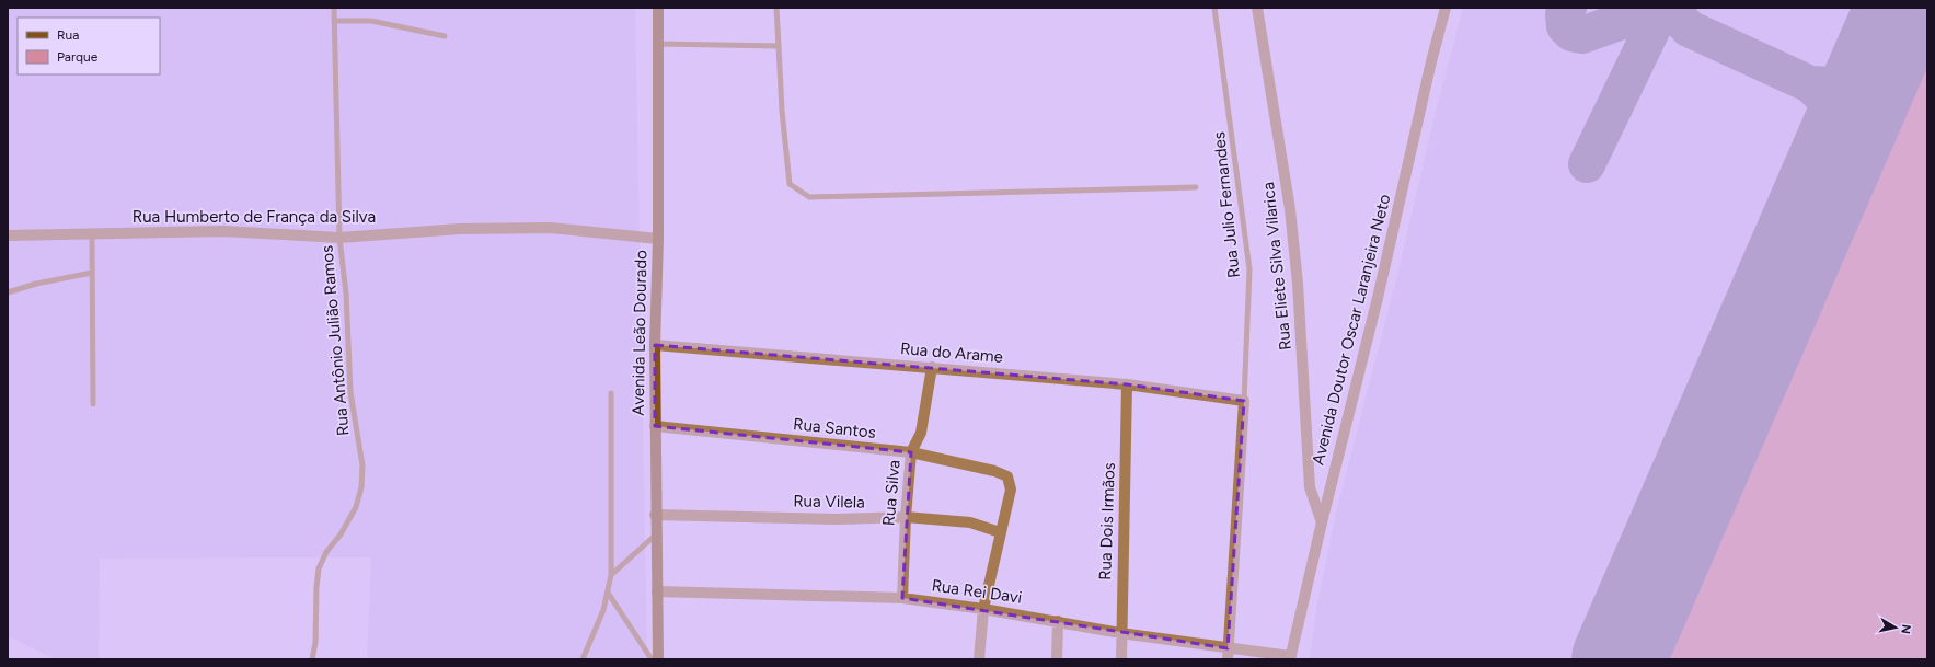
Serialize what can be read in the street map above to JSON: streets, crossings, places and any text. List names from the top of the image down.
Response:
{
  "streets": {
    "main road": ["Avenida Leão Dourado"],
    "street": [
      "Rua Humberto de França da Silva",
      "Rua Eliete Silva Vilarica",
      "Avenida Doutor Oscar Laranjeira Neto",
      "Rua do Arame",
      "Rua Santos",
      "Rua Silva",
      "Rua Vilela",
      "Rua Dois Irmãos",
      "Rua Rei Davi"
    ],
    "lane": ["Rua Julio Fernandes", "Rua Antônio Julião Ramos"]
  },
  "crossings": [
    ["Rua Julio Fernandes", "Rua do Arame"],
    ["Rua Humberto de França da Silva", "Avenida Leão Dourado"],
    ["Rua Humberto de França da Silva", "Rua Antônio Julião Ramos"],
    ["Rua Eliete Silva Vilarica", "Avenida Doutor Oscar Laranjeira Neto"],
    ["Avenida Doutor Oscar Laranjeira Neto", "Rua Rei Davi"],
    ["Avenida Leão Dourado", "Rua do Arame"],
    ["Avenida Leão Dourado", "Rua Santos"],
    ["Avenida Leão Dourado", "Rua Vilela"],
    ["Avenida Leão Dourado", "Rua Rei Davi"],
    ["Rua do Arame", "Rua Silva"],
    ["Rua do Arame", "Rua Dois Irmãos"],
    ["Rua Santos", "Rua Silva"],
    ["Rua Santos", "Rua Vilela"],
    ["Rua Silva", "Rua Vilela"],
    ["Rua Silva", "Rua Rei Davi"],
    ["Rua Dois Irmãos", "Rua Rei Davi"]
  ],
  "legend": ["Rua", "Parque"],
  "north": "right"
}
